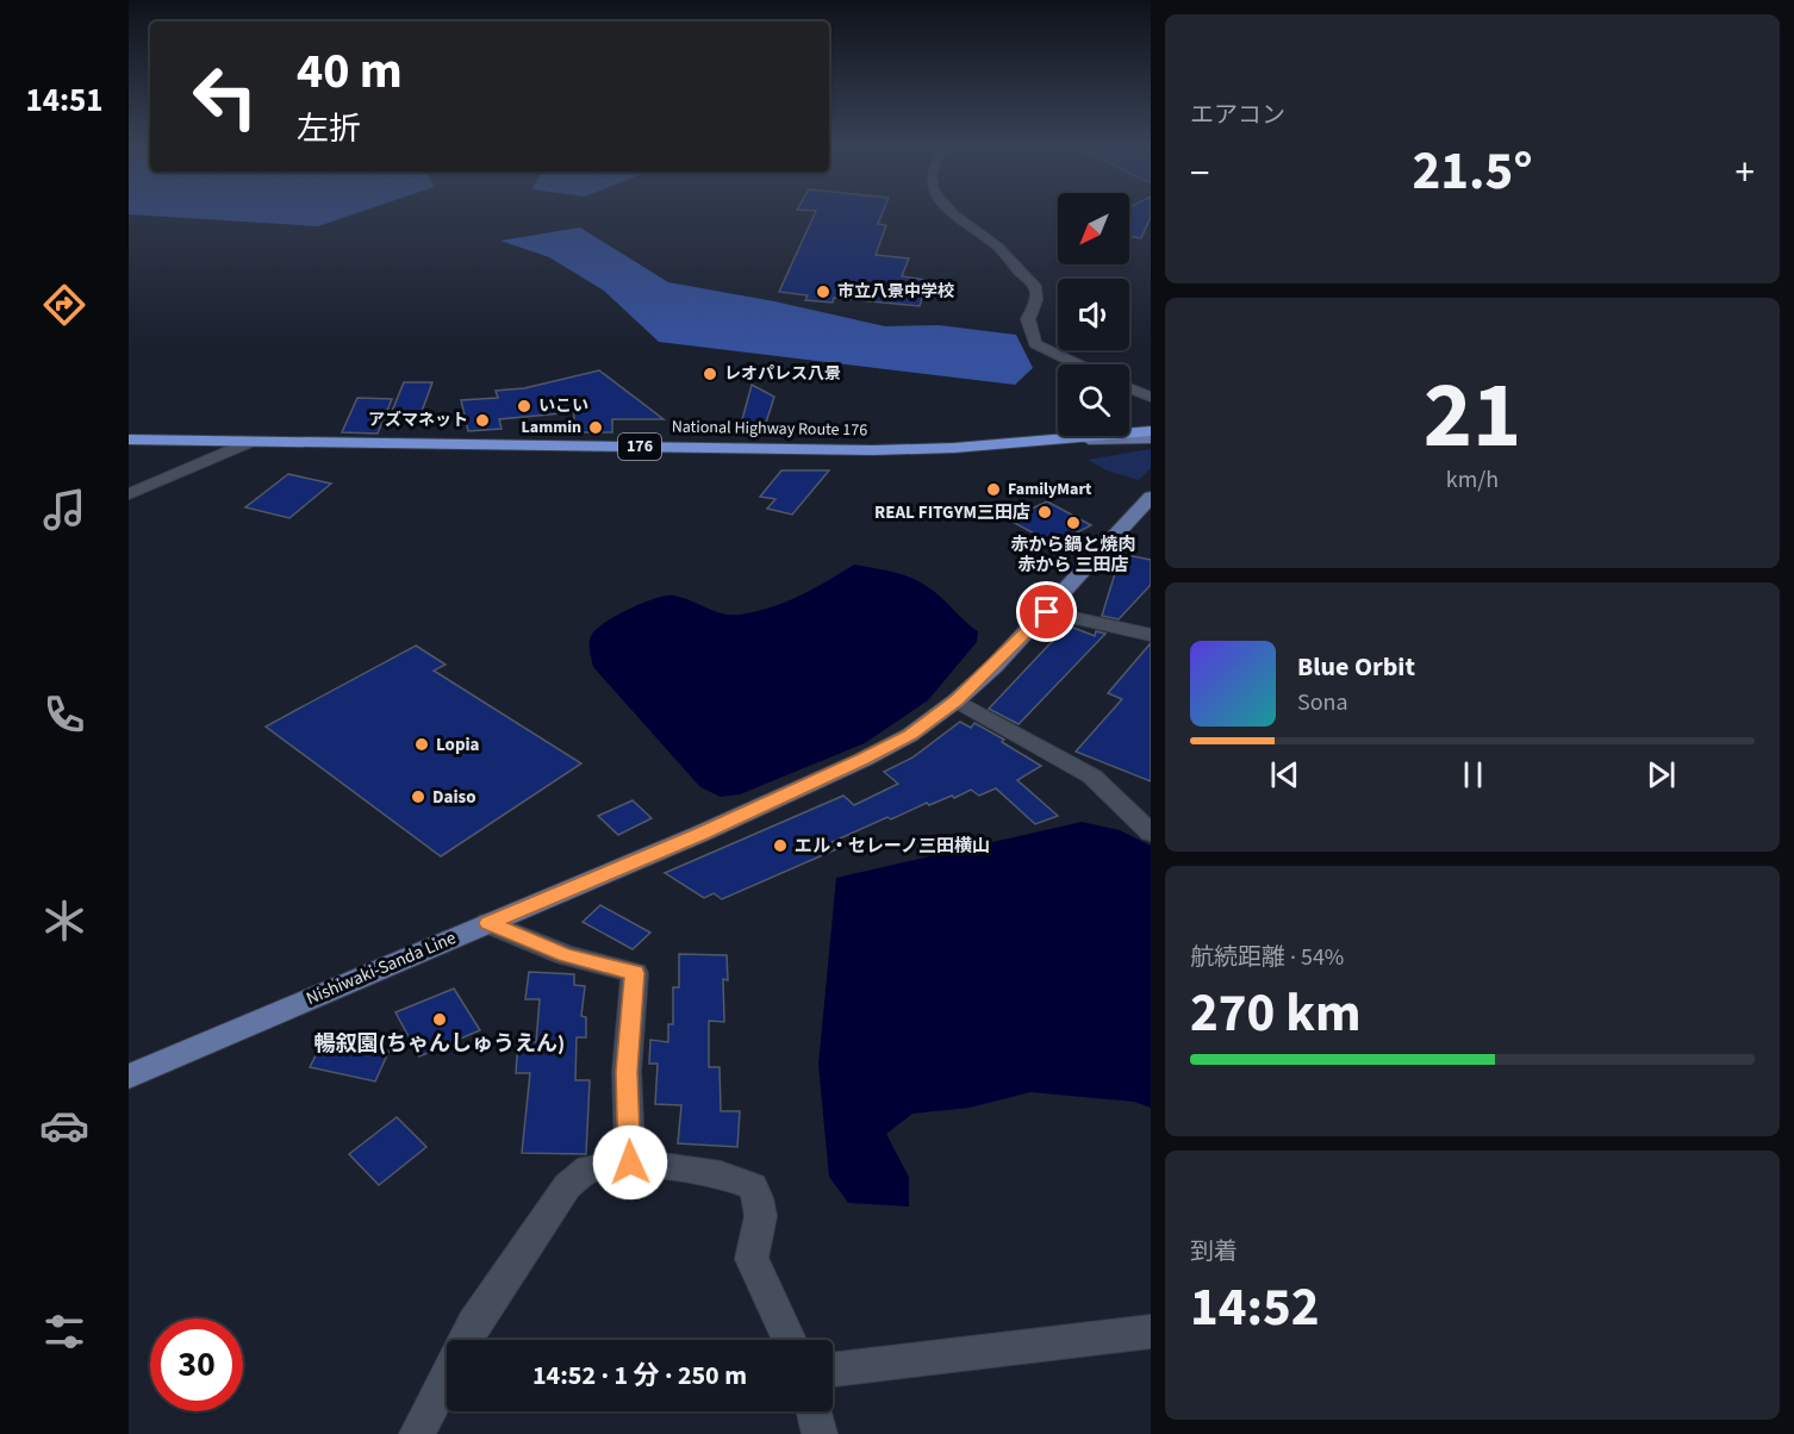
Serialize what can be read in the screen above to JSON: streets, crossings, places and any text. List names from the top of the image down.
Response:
{
  "streets": {
    "highway": ["National Highway Route 176", "176"],
    "main road": ["Nishiwaki-Sanda Line"]
  },
  "places": [
    "市立八景中学校",
    "レオパレス八景",
    "いこい",
    "アズマネット",
    "Lammin",
    "FamilyMart",
    "REAL FITGYM三田店",
    "赤から鍋と焼肉 赤から 三田店",
    "Lopia",
    "Daiso",
    "エル・セレーノ三田横山",
    "暢叙園(ちゃんしゅうえん)"
  ],
  "north": "bottom left",
  "page": {
    "tabs": "14:51",
    "tile": [
      "エアコン",
      ["21", "km/h"],
      ["航続距離 · 54%", "270 km"],
      ["到着", "14:52"]
    ],
    "turn": ["40 m", "左折"],
    "heat": ["−", "21.5°", "+"],
    "song": ["Blue Orbit", "Sona"],
    "limit": "30",
    "trip": "14:52 · 1 分 · 250 m"
  }
}
